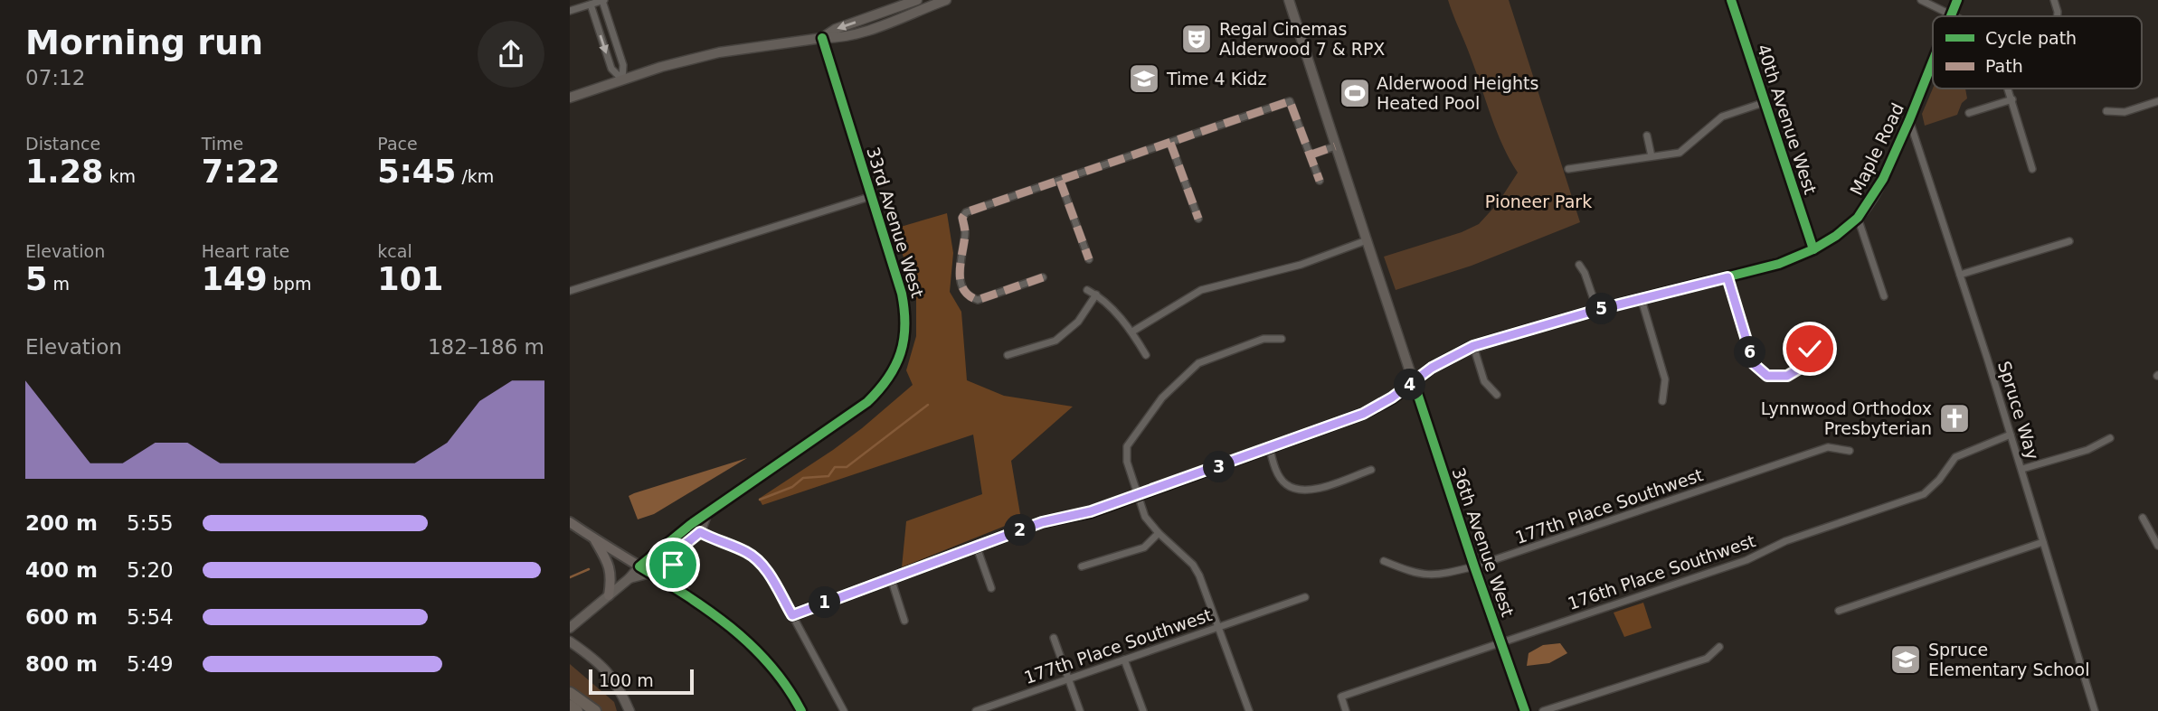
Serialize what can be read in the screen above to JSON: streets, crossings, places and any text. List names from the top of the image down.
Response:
{
  "streets": {
    "street": [
      "40th Avenue West",
      "Maple Road",
      "33rd Avenue West",
      "Spruce Way",
      "177th Place Southwest",
      "36th Avenue West",
      "176th Place Southwest"
    ]
  },
  "crossings": [
    ["40th Avenue West", "Maple Road"],
    ["Maple Road", "Spruce Way"],
    ["Maple Road", "36th Avenue West"],
    ["Spruce Way", "176th Place Southwest"],
    ["177th Place Southwest", "36th Avenue West"],
    ["36th Avenue West", "176th Place Southwest"]
  ],
  "parks": ["Pioneer Park"],
  "places": {
    "theatre": ["Regal Cinemas Alderwood 7 & RPX"],
    "school or university": ["Time 4 Kidz", "Spruce Elementary School"],
    "sports": ["Alderwood Heights Heated Pool"],
    "church": ["Lynnwood Orthodox Presbyterian"]
  },
  "legend": ["Cycle path", "Path"],
  "scale_bar": "100 m",
  "page": {
    "heading": ["Morning run", "07:12"],
    "stats": [
      ["Distance", "1.28 km"],
      ["Time", "7:22"],
      ["Pace", "5:45 /km"],
      ["Elevation", "5 m"],
      ["Heart rate", "149 bpm"],
      ["kcal", "101"]
    ],
    "pins": [
      "5",
      "6",
      "4",
      "3",
      "2",
      "1"
    ],
    "chart": ["Elevation", "182–186 m"],
    "list": [
      {
        "name": "200 m",
        "note": "5:55"
      },
      {
        "name": "400 m",
        "note": "5:20"
      },
      {
        "name": "600 m",
        "note": "5:54"
      },
      {
        "name": "800 m",
        "note": "5:49"
      }
    ],
    "scale": "100 m"
  }
}
